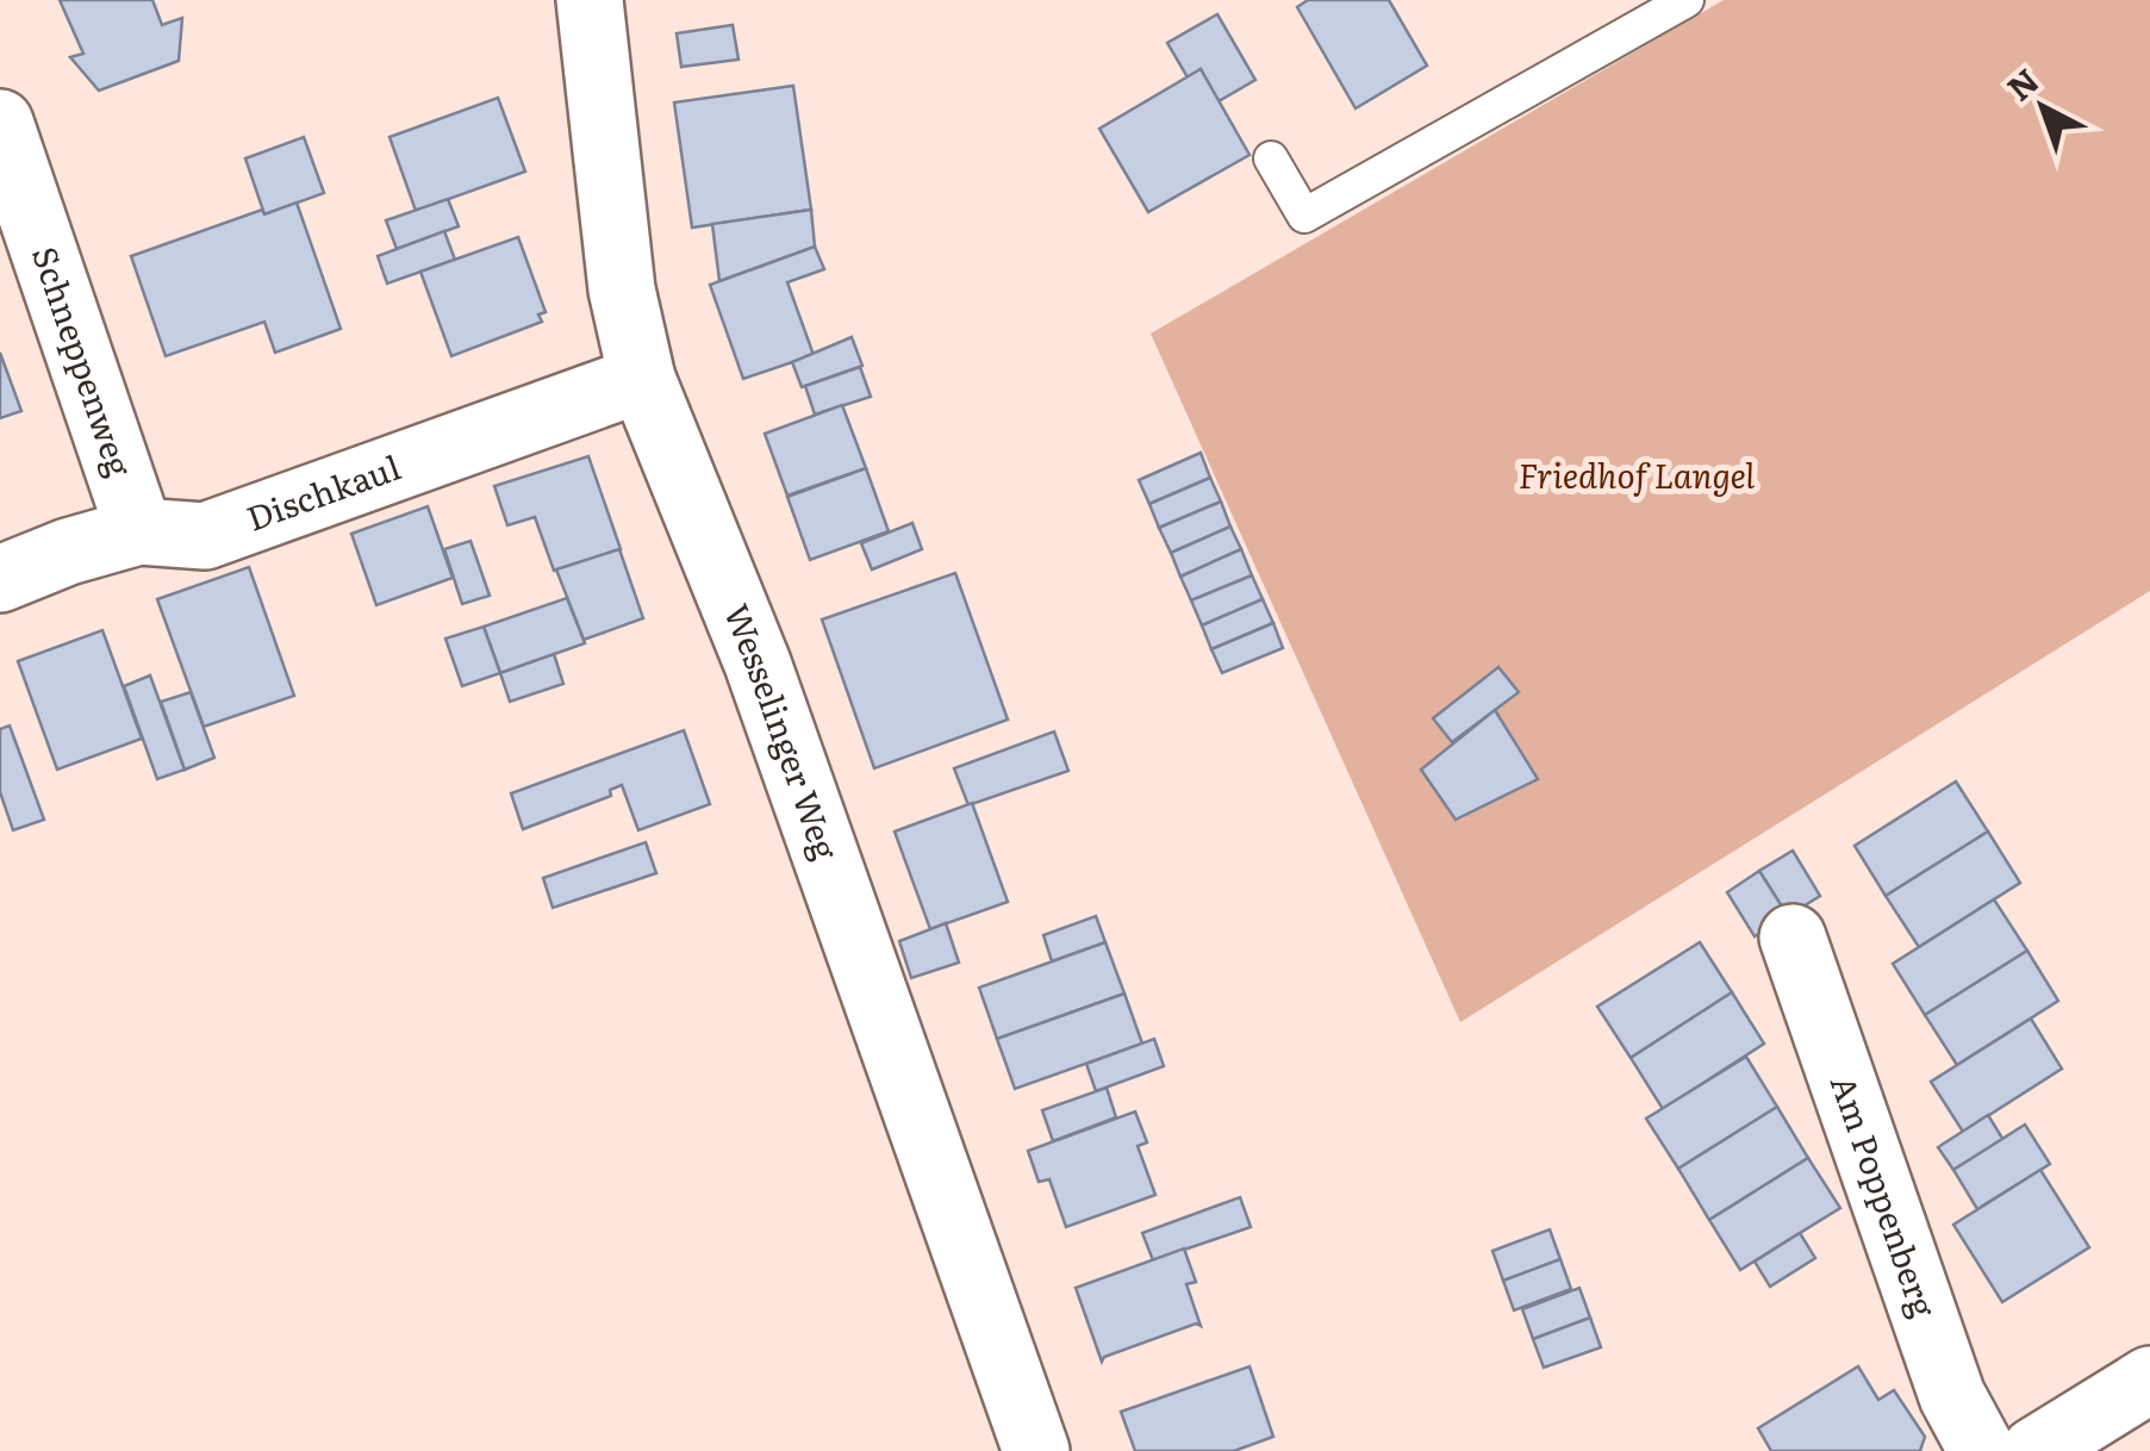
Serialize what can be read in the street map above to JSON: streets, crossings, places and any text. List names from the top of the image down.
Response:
{
  "streets": {
    "street": [
      "Schneppenweg",
      "Dischkaul",
      "Wesselinger Weg",
      "Am Poppenberg"
    ]
  },
  "crossings": [
    ["Schneppenweg", "Dischkaul"],
    ["Dischkaul", "Wesselinger Weg"]
  ],
  "parks": ["Friedhof Langel"],
  "north": "top left"
}
